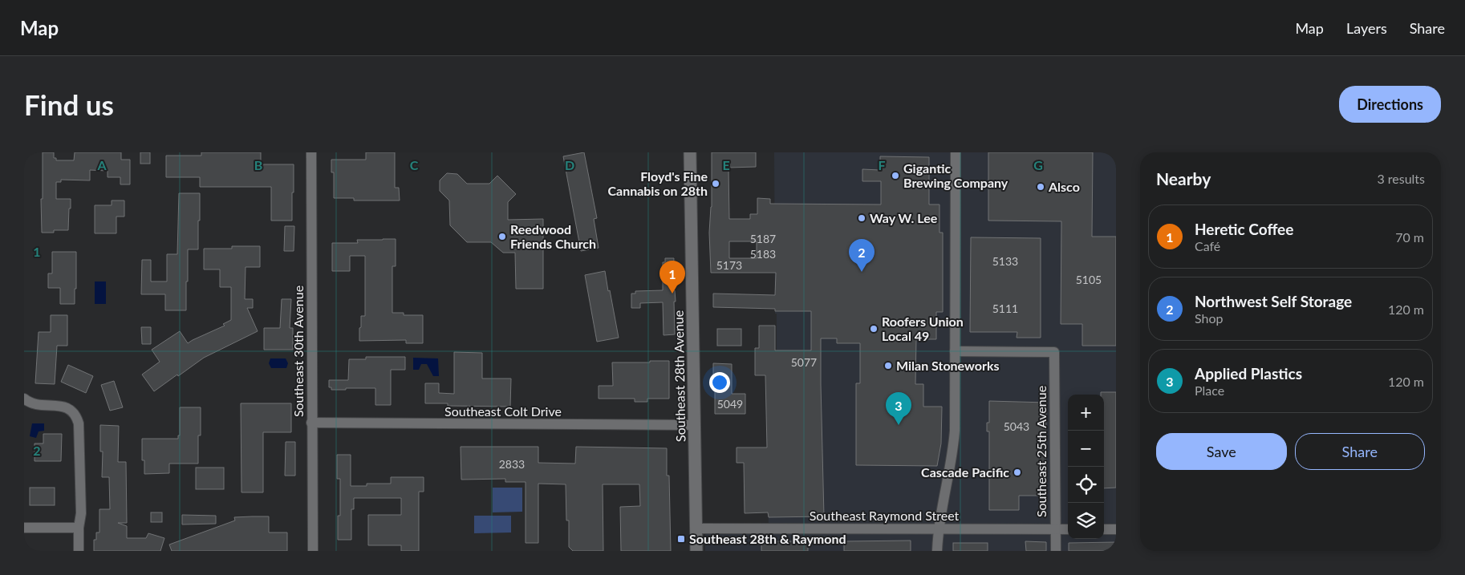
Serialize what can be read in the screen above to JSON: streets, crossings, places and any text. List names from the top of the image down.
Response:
{
  "streets": {
    "street": [
      "Southeast 30th Avenue",
      "Southeast 28th Avenue",
      "Southeast Colt Drive",
      "Southeast 25th Avenue",
      "Southeast Raymond Street"
    ]
  },
  "crossings": [
    ["Southeast 30th Avenue", "Southeast Colt Drive"],
    ["Southeast 28th Avenue", "Southeast Colt Drive"],
    ["Southeast 28th Avenue", "Southeast Raymond Street"],
    ["Southeast 25th Avenue", "Southeast Raymond Street"]
  ],
  "places": {
    "other": [
      "Gigantic Brewing Company",
      "Floyd's Fine Cannabis on 28th",
      "Alsco",
      "Way W. Lee",
      "Reedwood Friends Church",
      "Roofers Union Local 49",
      "Milan Stoneworks",
      "Cascade Pacific"
    ],
    "transit": ["Southeast 28th & Raymond"]
  },
  "house_numbers": [
    "5187",
    "5183",
    "5133",
    "5173",
    "5105",
    "5111",
    "5077",
    "5049",
    "5043",
    "2833"
  ],
  "page": {
    "header": "Map",
    "nav": ["Map", "Layers", "Share"],
    "buttons": [
      "Directions",
      ["Save", "Share"]
    ],
    "title": "Find us",
    "heading": ["Nearby", "3 results"],
    "list": [
      {
        "mark": "1",
        "name": "Heretic Coffee",
        "note": "Café",
        "value": "70 m"
      },
      {
        "mark": "2",
        "name": "Northwest Self Storage",
        "note": "Shop",
        "value": "120 m"
      },
      {
        "mark": "3",
        "name": "Applied Plastics",
        "note": "Place",
        "value": "120 m"
      }
    ],
    "pins": ["2", "1", "3"],
    "map_buttons": ["+", "−"]
  },
  "grid": {
    "columns": [
      "A",
      "B",
      "C",
      "D",
      "E",
      "F",
      "G"
    ],
    "rows": ["1", "2"]
  }
}
